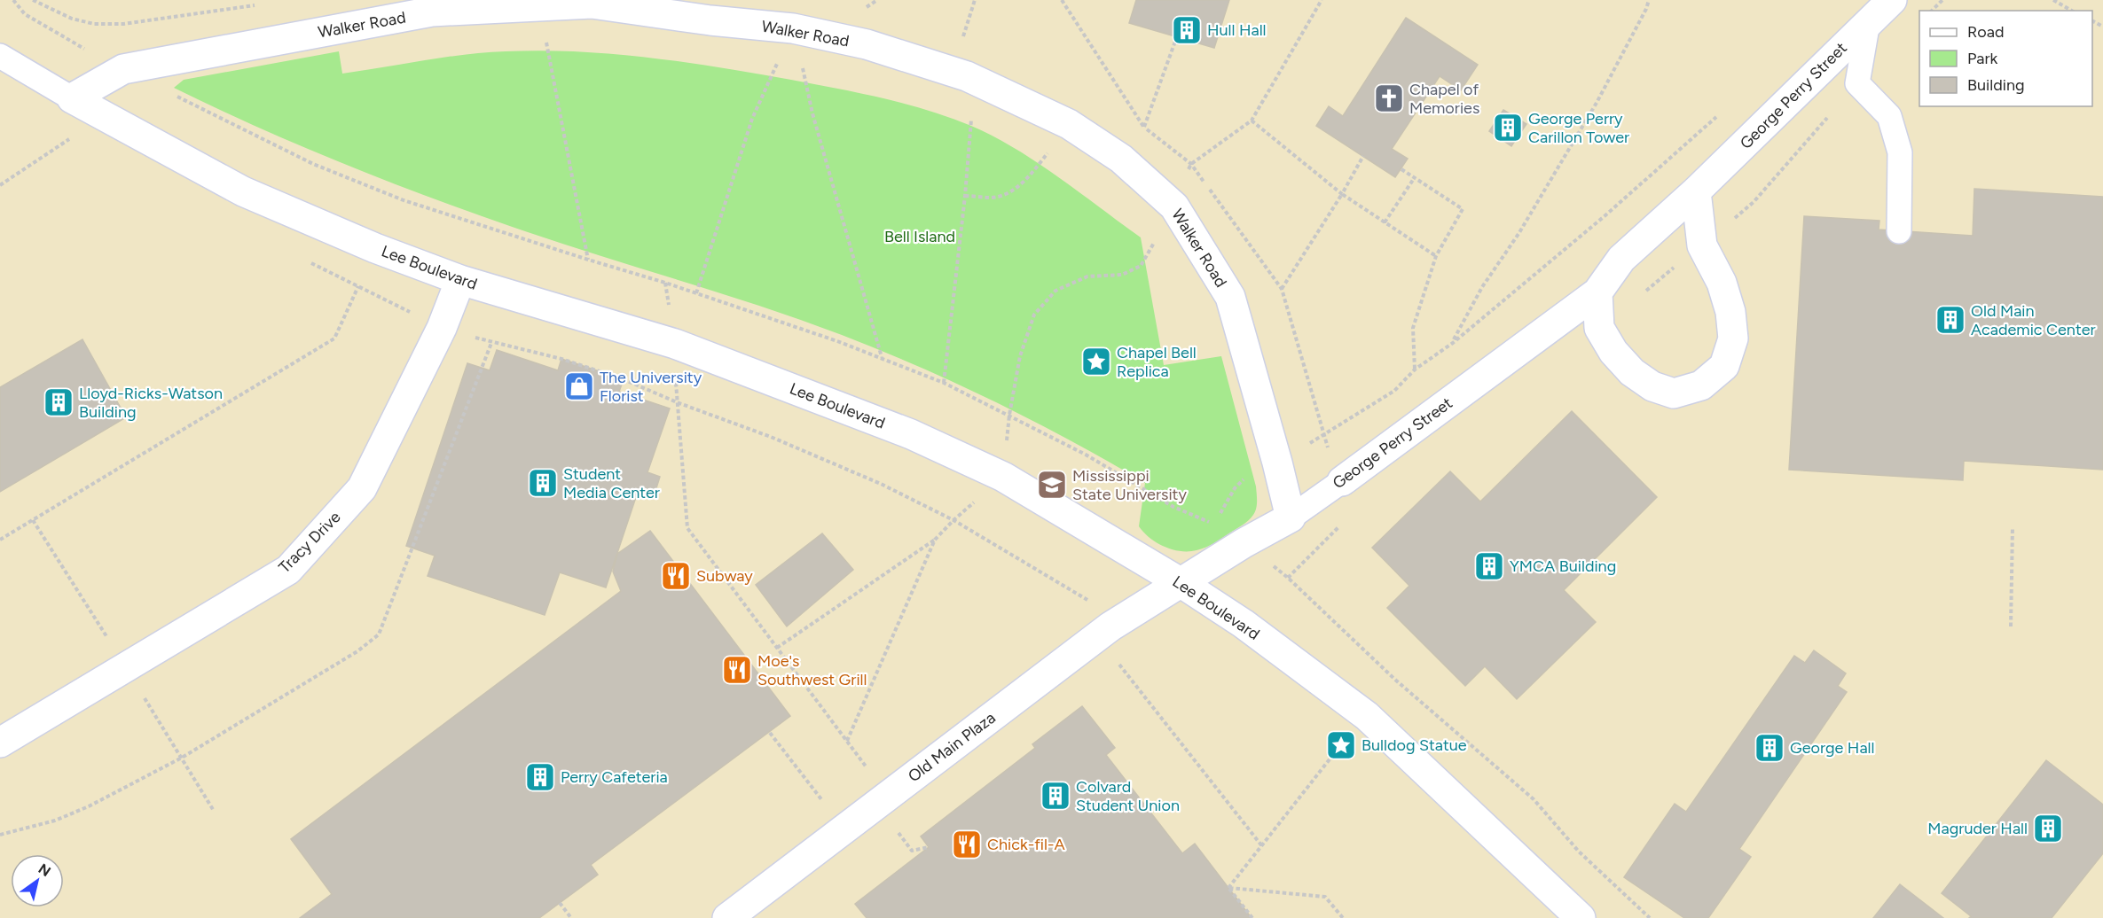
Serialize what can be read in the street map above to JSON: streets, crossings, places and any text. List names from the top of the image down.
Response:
{
  "streets": {
    "street": [
      "Walker Road",
      "George Perry Street",
      "Lee Boulevard",
      "Tracy Drive",
      "Old Main Plaza"
    ]
  },
  "crossings": [
    ["Walker Road", "George Perry Street"],
    ["Walker Road", "Lee Boulevard"],
    ["George Perry Street", "Lee Boulevard"],
    ["George Perry Street", "Old Main Plaza"],
    ["Lee Boulevard", "Tracy Drive"],
    ["Lee Boulevard", "Old Main Plaza"]
  ],
  "parks": ["Bell Island"],
  "places": {
    "building": [
      "Hull Hall",
      "George Perry Carillon Tower",
      "Old Main Academic Center",
      "Lloyd-Ricks-Watson Building",
      "Student Media Center",
      "YMCA Building",
      "George Hall",
      "Perry Cafeteria",
      "Colvard Student Union",
      "Magruder Hall"
    ],
    "church": ["Chapel of Memories"],
    "place": ["Chapel Bell Replica", "Bulldog Statue"],
    "shop": ["The University Florist"],
    "school or university": ["Mississippi State University"],
    "restaurant": ["Subway", "Moe's Southwest Grill", "Chick-fil-A"]
  },
  "legend": ["Road", "Park", "Building"],
  "north": "top right"
}
